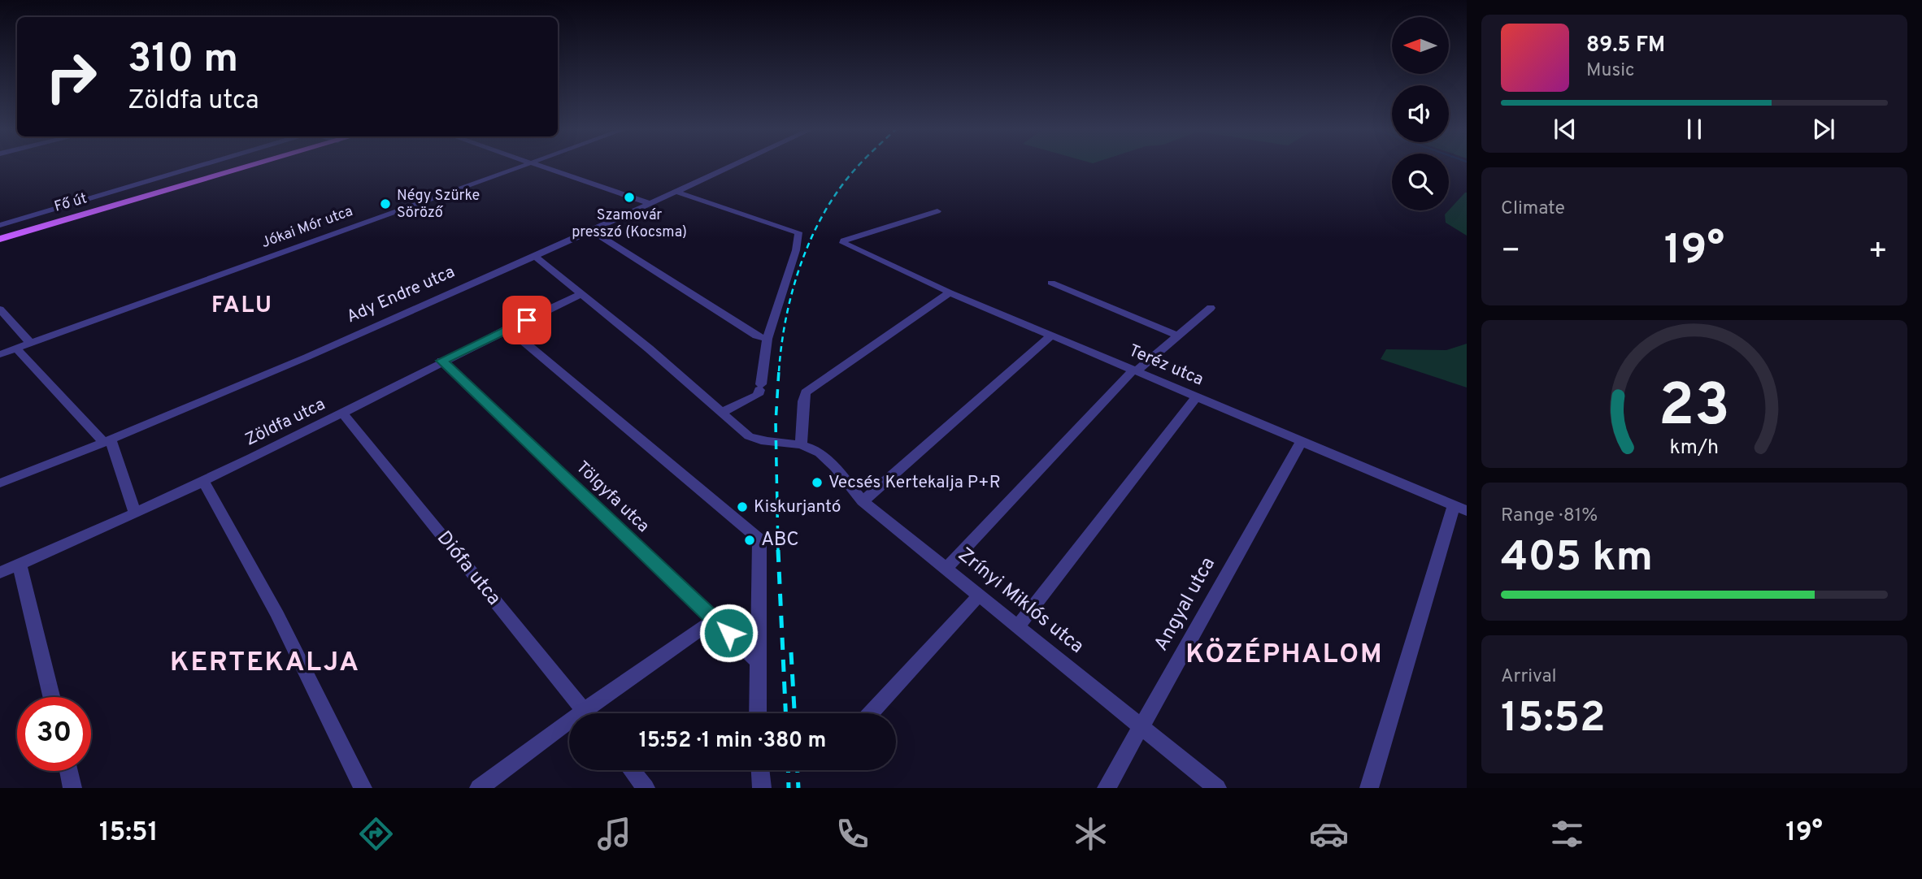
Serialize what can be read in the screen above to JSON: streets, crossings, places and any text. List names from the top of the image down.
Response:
{
  "streets": {
    "main road": ["Fő út"],
    "street": [
      "Jókai Mór utca",
      "Ady Endre utca",
      "Teréz utca",
      "Zöldfa utca",
      "Tölgyfa utca",
      "Diófa utca",
      "Zrínyi Miklós utca",
      "Angyal utca"
    ]
  },
  "crossings": [
    ["Teréz utca", "Angyal utca"],
    ["Zöldfa utca", "Tölgyfa utca"],
    ["Zöldfa utca", "Diófa utca"],
    ["Zrínyi Miklós utca", "Angyal utca"]
  ],
  "districts": ["FALU", "KÖZÉPHALOM", "KERTEKALJA"],
  "places": [
    "Szamovár presszó (Kocsma)",
    "Négy Szürke Söröző",
    "Vecsés Kertekalja P+R",
    "Kiskurjantó",
    "ABC"
  ],
  "north": "left",
  "page": {
    "turn": ["310 m", "Zöldfa utca"],
    "song": ["89.5 FM", "Music"],
    "tile": [
      "Climate",
      ["Range · 81%", "405 km"],
      ["Arrival", "15:52"]
    ],
    "heat": ["−", "19°", "+"],
    "limit": "30",
    "trip": "15:52 · 1 min · 380 m",
    "tabs": ["15:51", "19°"],
    "gauge": ["23", "km/h"]
  }
}
